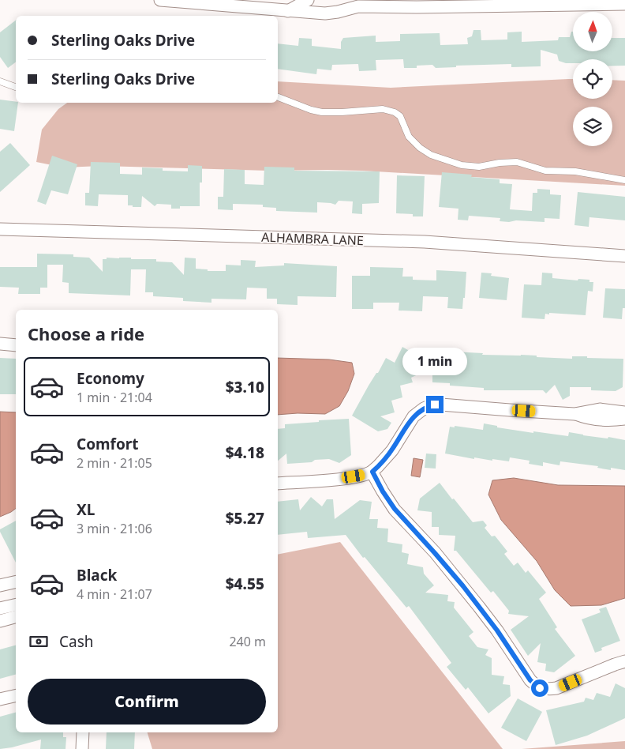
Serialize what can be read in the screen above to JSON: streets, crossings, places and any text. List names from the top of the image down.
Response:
{
  "streets": {
    "street": ["ALHAMBRA LANE"]
  },
  "north": "top",
  "page": {
    "banner": ["Sterling Oaks Drive", "Sterling Oaks Drive"],
    "heading": "Choose a ride",
    "bubble": "1 min",
    "list": [
      {
        "name": "Economy",
        "note": "1 min · 21:04",
        "value": "$3.10"
      },
      {
        "name": "Comfort",
        "note": "2 min · 21:05",
        "value": "$4.18"
      },
      {
        "name": "XL",
        "note": "3 min · 21:06",
        "value": "$5.27"
      },
      {
        "name": "Black",
        "note": "4 min · 21:07",
        "value": "$4.55"
      }
    ],
    "pay": ["Cash", "240 m"],
    "buttons": "Confirm"
  }
}
